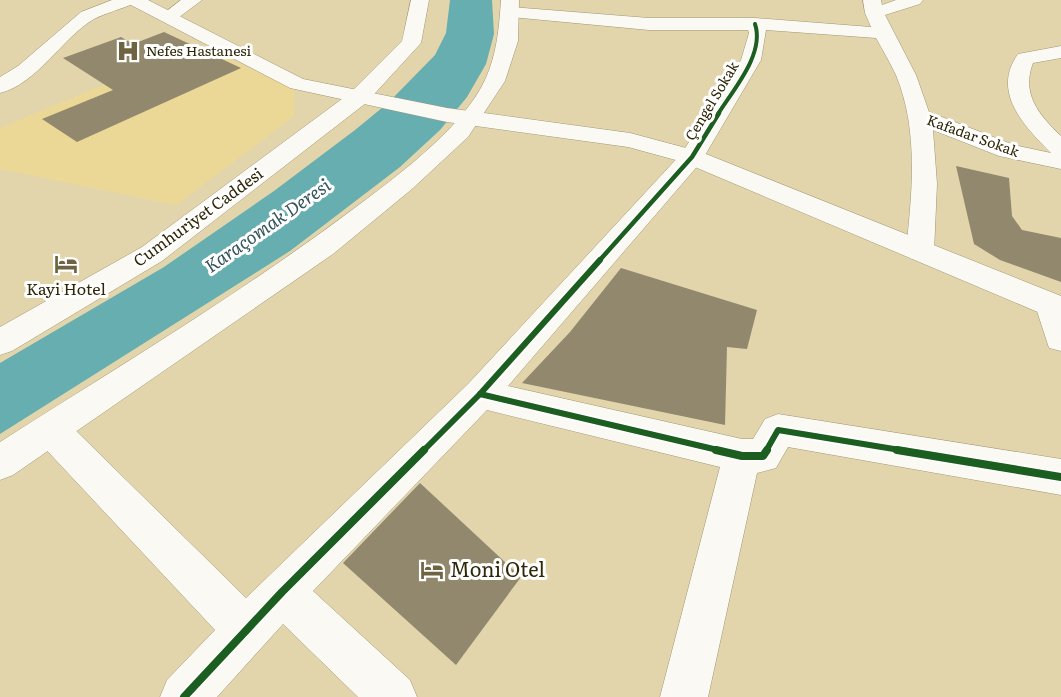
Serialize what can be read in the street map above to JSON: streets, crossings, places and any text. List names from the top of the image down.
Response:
{
  "streets": {
    "street": ["Çengel Sokak", "Kafadar Sokak", "Cumhuriyet Caddesi"]
  },
  "water": ["Karaçomak Deresi"],
  "places": {
    "hospital": ["Nefes Hastanesi"],
    "hotel": ["Kayi Hotel", "Moni Otel"]
  }
}
